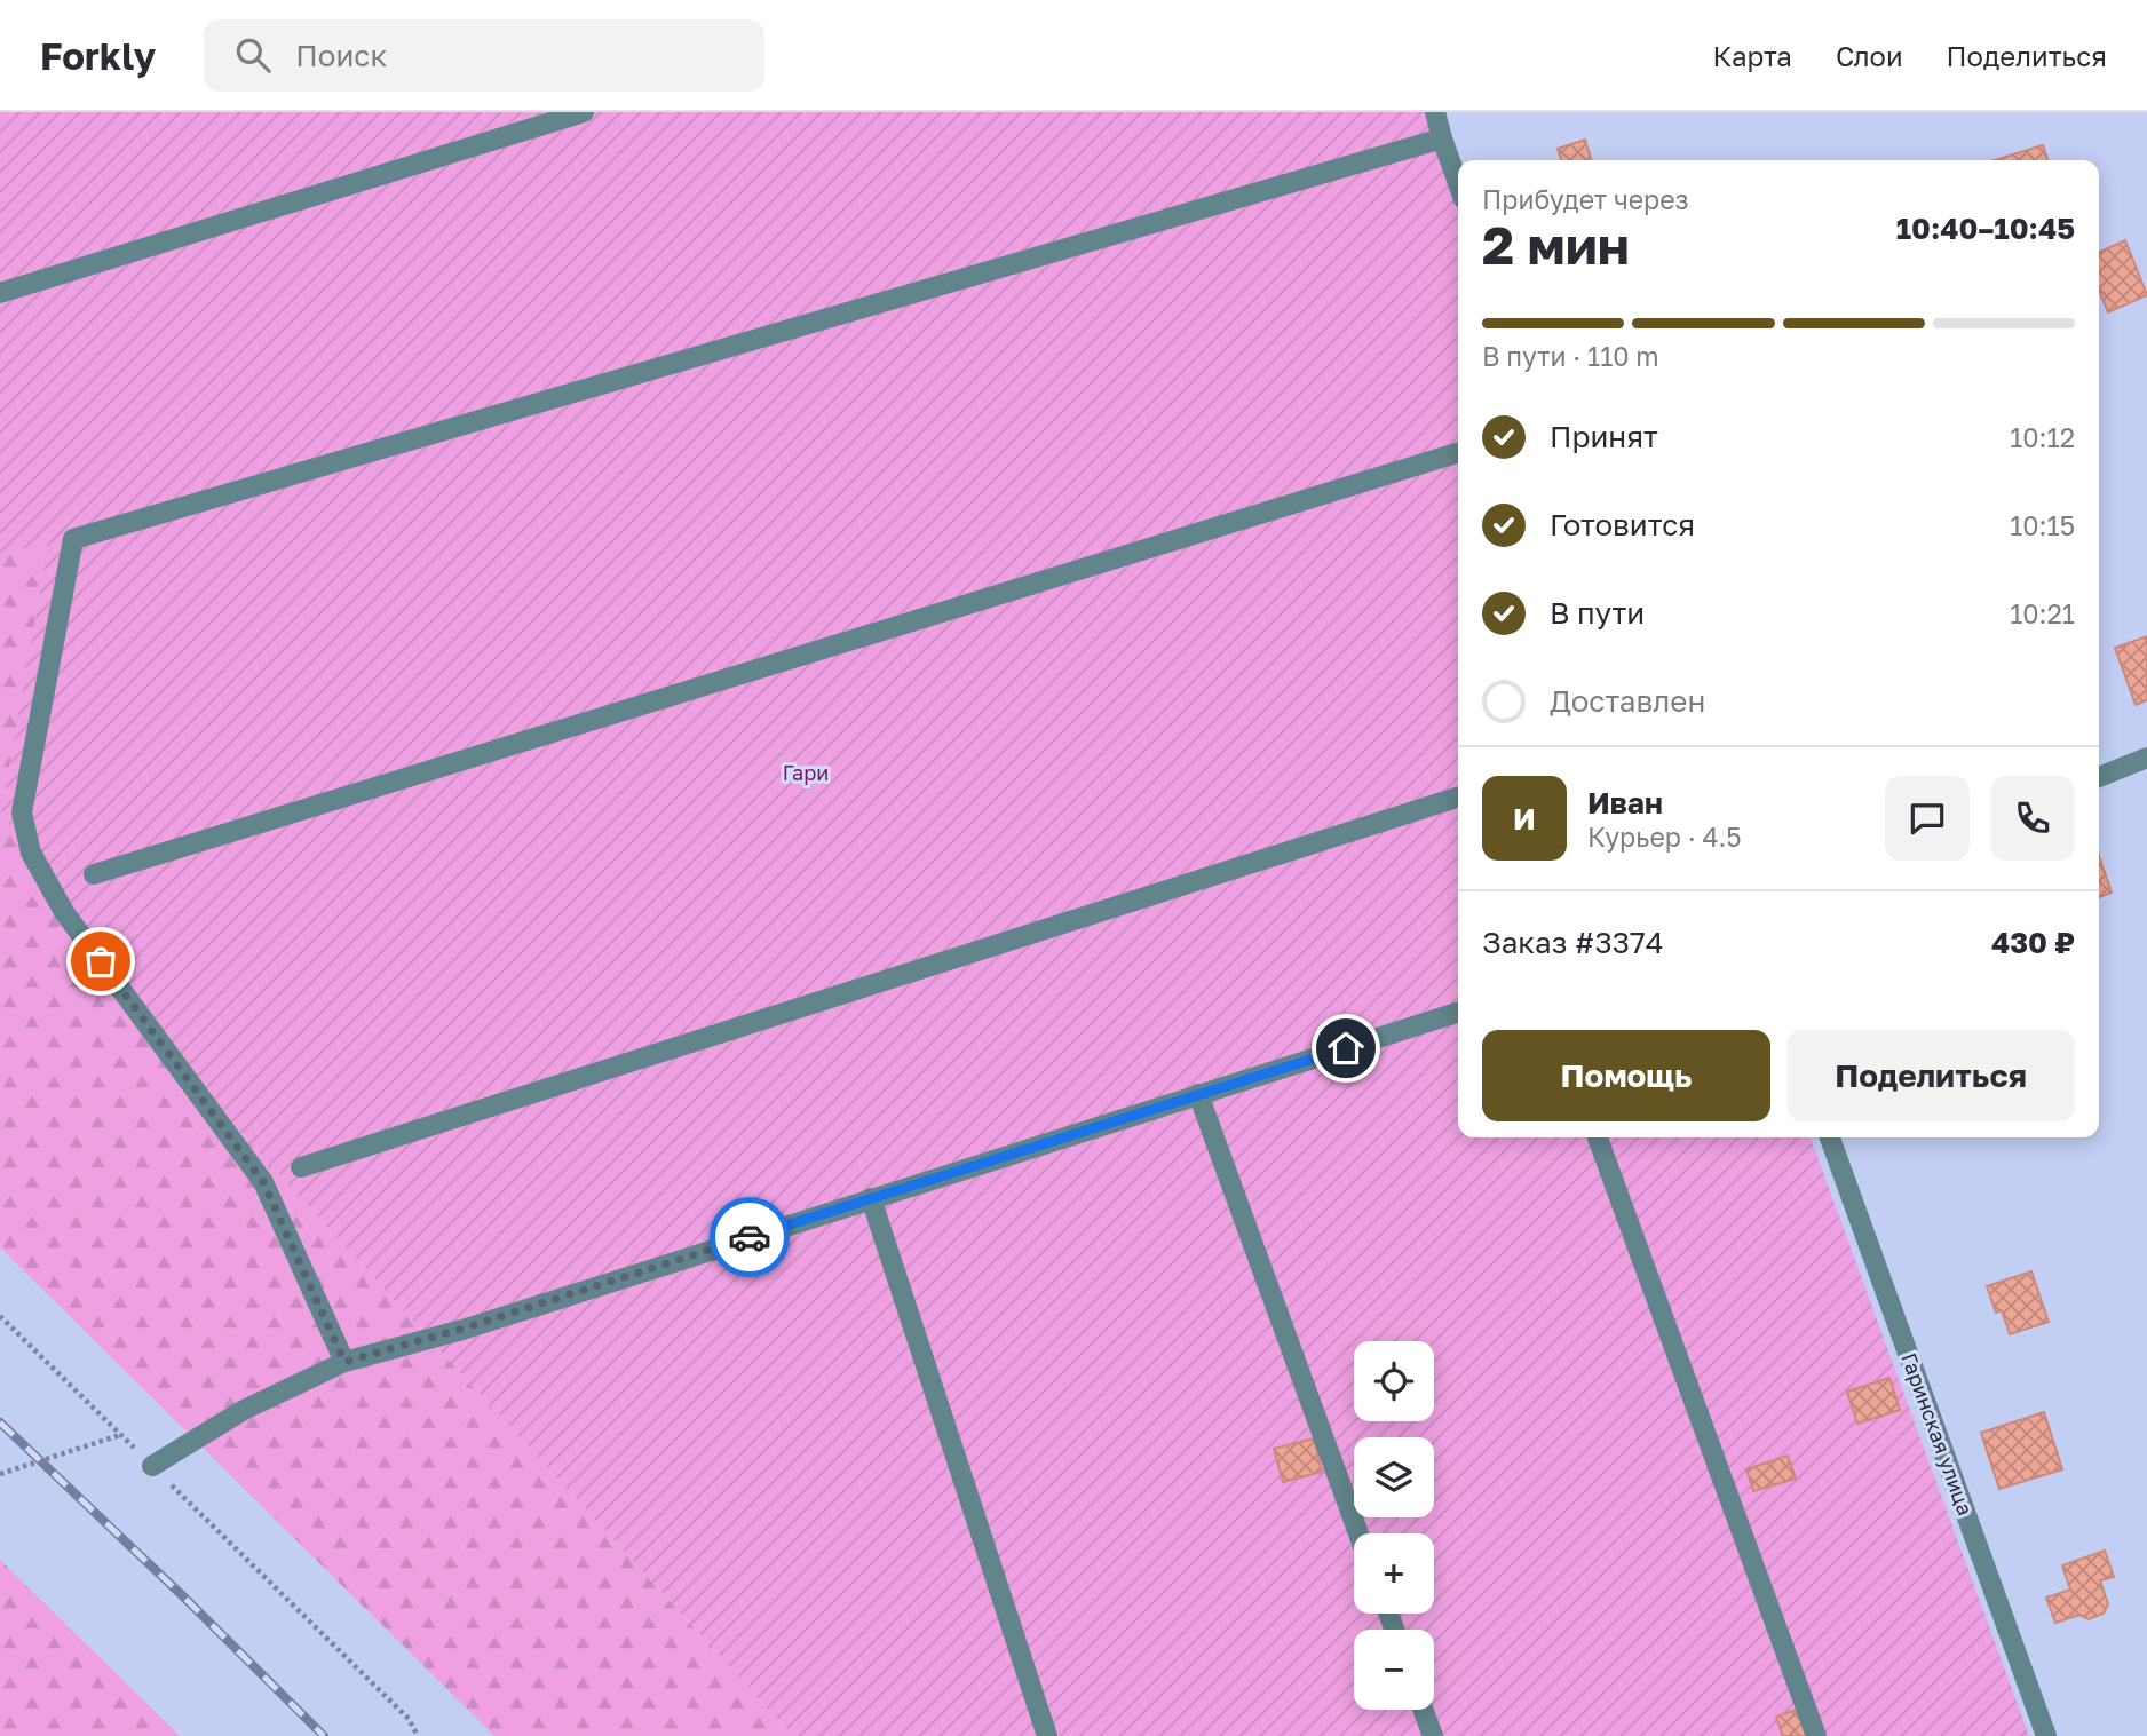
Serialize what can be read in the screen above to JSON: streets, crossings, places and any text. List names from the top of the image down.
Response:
{
  "streets": {
    "street": ["Гаринская улица"]
  },
  "parks": ["Гари"],
  "page": {
    "header": "Forkly",
    "search": "Поиск",
    "nav": ["Карта", "Слои", "Поделиться"],
    "heading": ["2 мин", "Прибудет через", "10:40–10:45"],
    "panel": [
      "Иван",
      "Курьер · 4.5",
      "Заказ #3374",
      "430 ₽"
    ],
    "bar": "В пути · 110 m",
    "list": [
      ["Принят", "10:12"],
      ["Готовится", "10:15"],
      ["В пути", "10:21"],
      "Доставлен"
    ],
    "round": "И",
    "buttons": ["Помощь", "Поделиться"],
    "map_buttons": ["+", "−"]
  }
}
